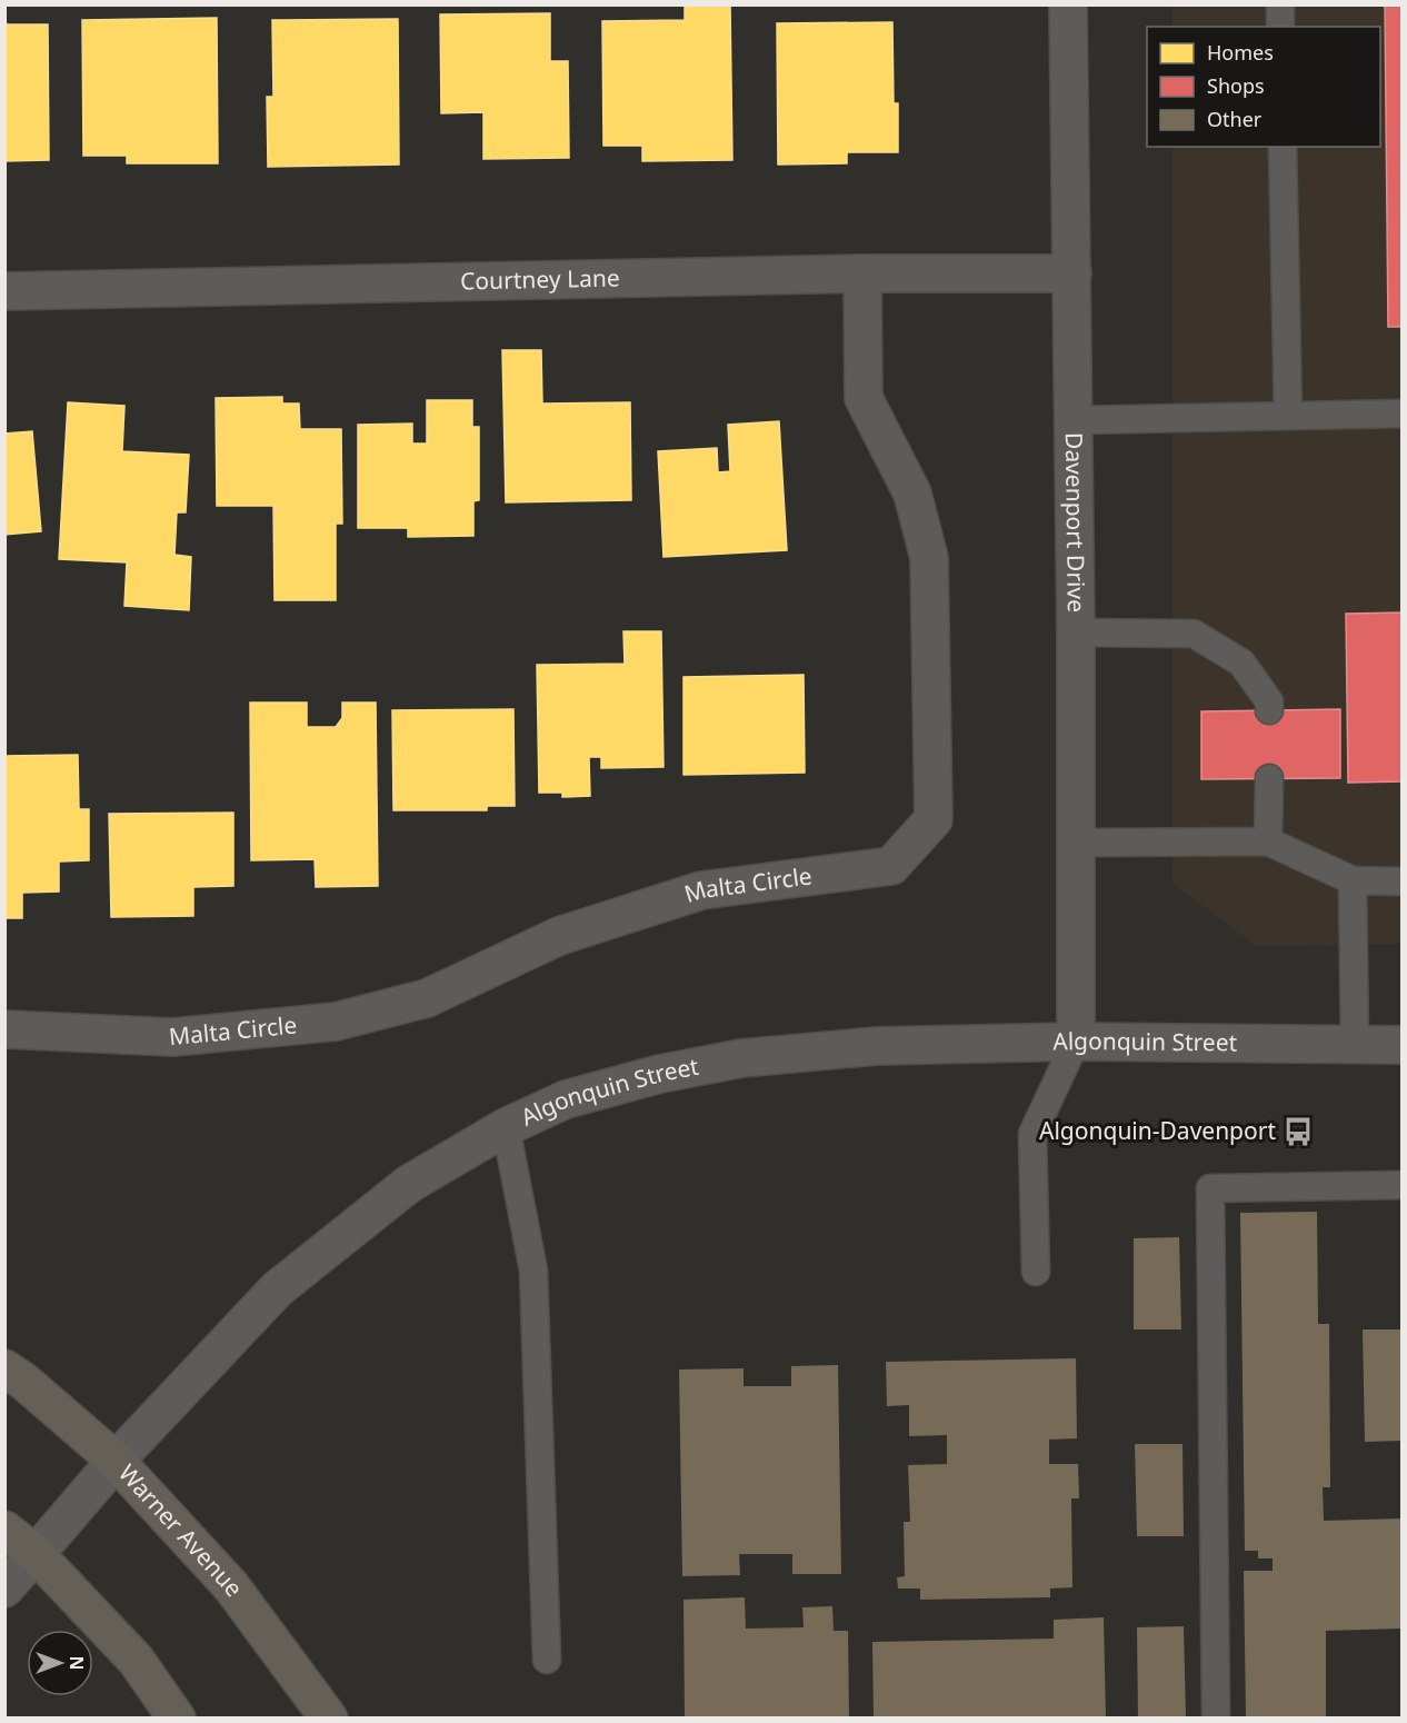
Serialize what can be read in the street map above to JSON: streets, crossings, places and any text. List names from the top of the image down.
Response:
{
  "streets": {
    "main road": ["Warner Avenue"],
    "street": [
      "Courtney Lane",
      "Davenport Drive",
      "Malta Circle",
      "Algonquin Street"
    ]
  },
  "crossings": [
    ["Courtney Lane", "Davenport Drive"],
    ["Courtney Lane", "Malta Circle"],
    ["Davenport Drive", "Algonquin Street"],
    ["Algonquin Street", "Warner Avenue"]
  ],
  "places": {
    "bus stop": ["Algonquin-Davenport"]
  },
  "legend": ["Homes", "Shops", "Other"],
  "north": "right"
}
